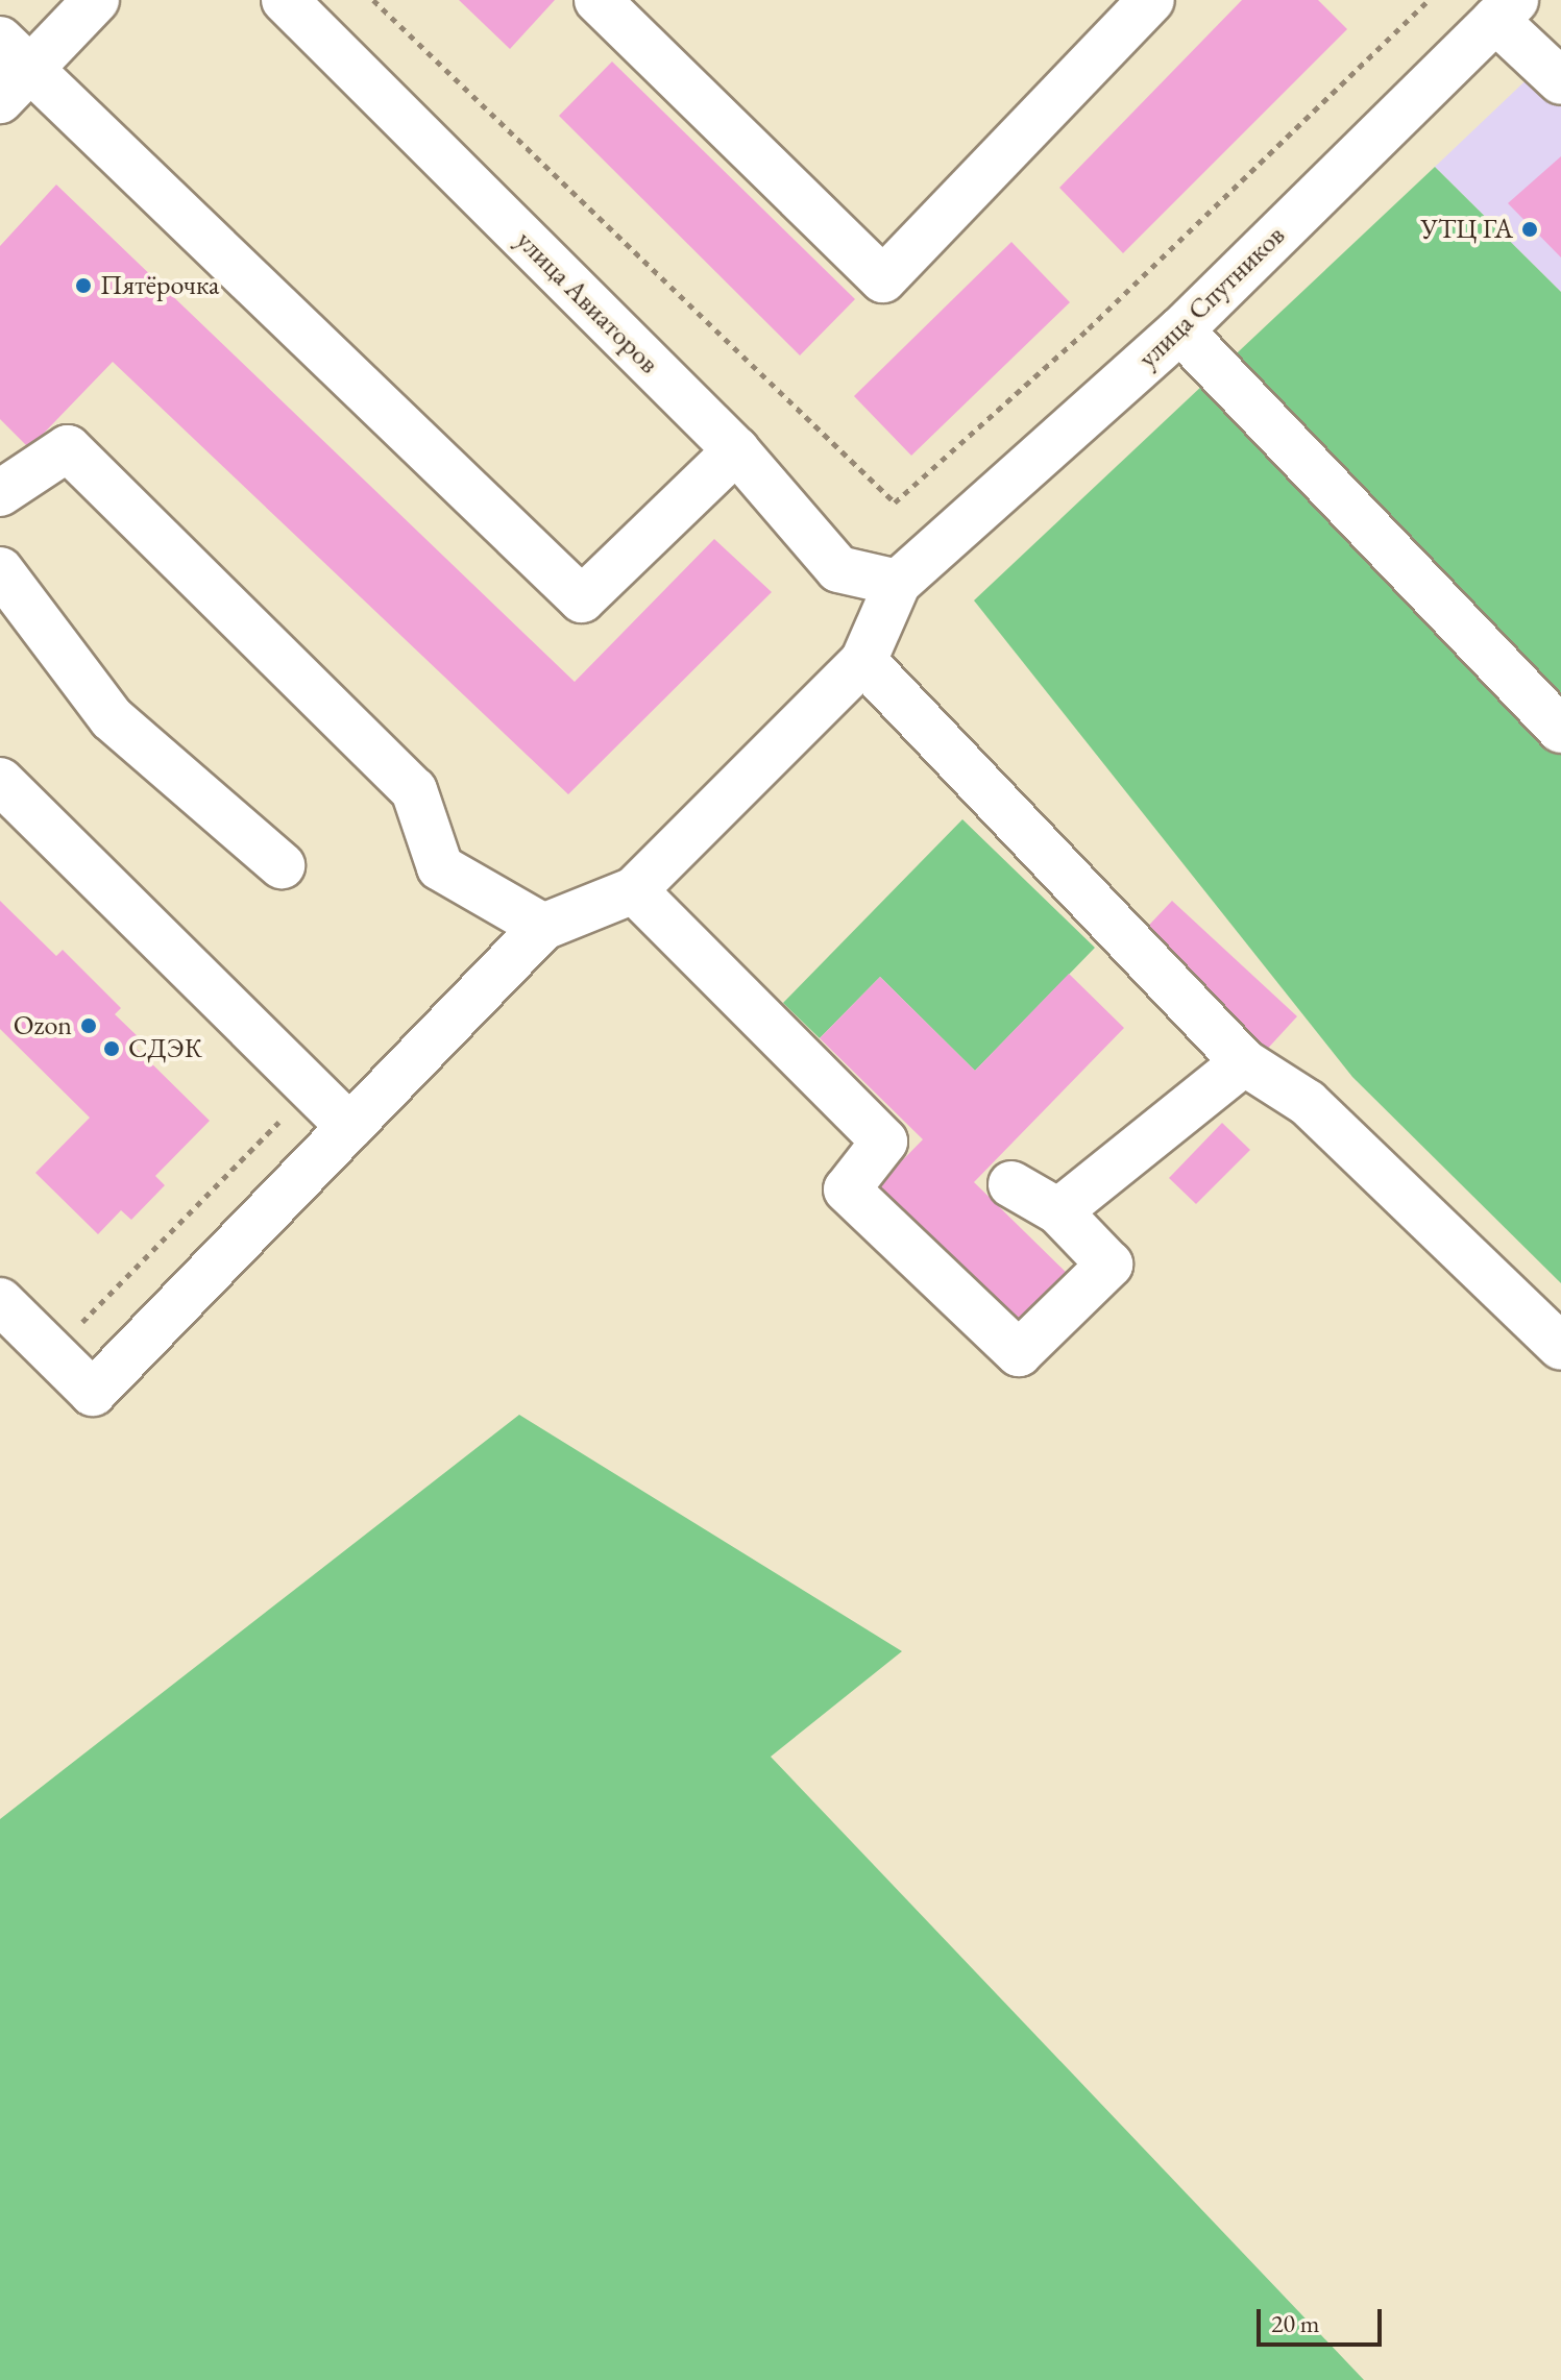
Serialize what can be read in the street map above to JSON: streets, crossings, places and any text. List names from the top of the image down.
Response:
{
  "streets": {
    "street": ["улица Спутников", "улица Авиаторов"]
  },
  "crossings": [
    ["улица Спутников", "улица Авиаторов"]
  ],
  "places": [
    "УТЦ ГА",
    "Пятёрочка",
    "Ozon",
    "СДЭК"
  ],
  "scale_bar": "20 m"
}
